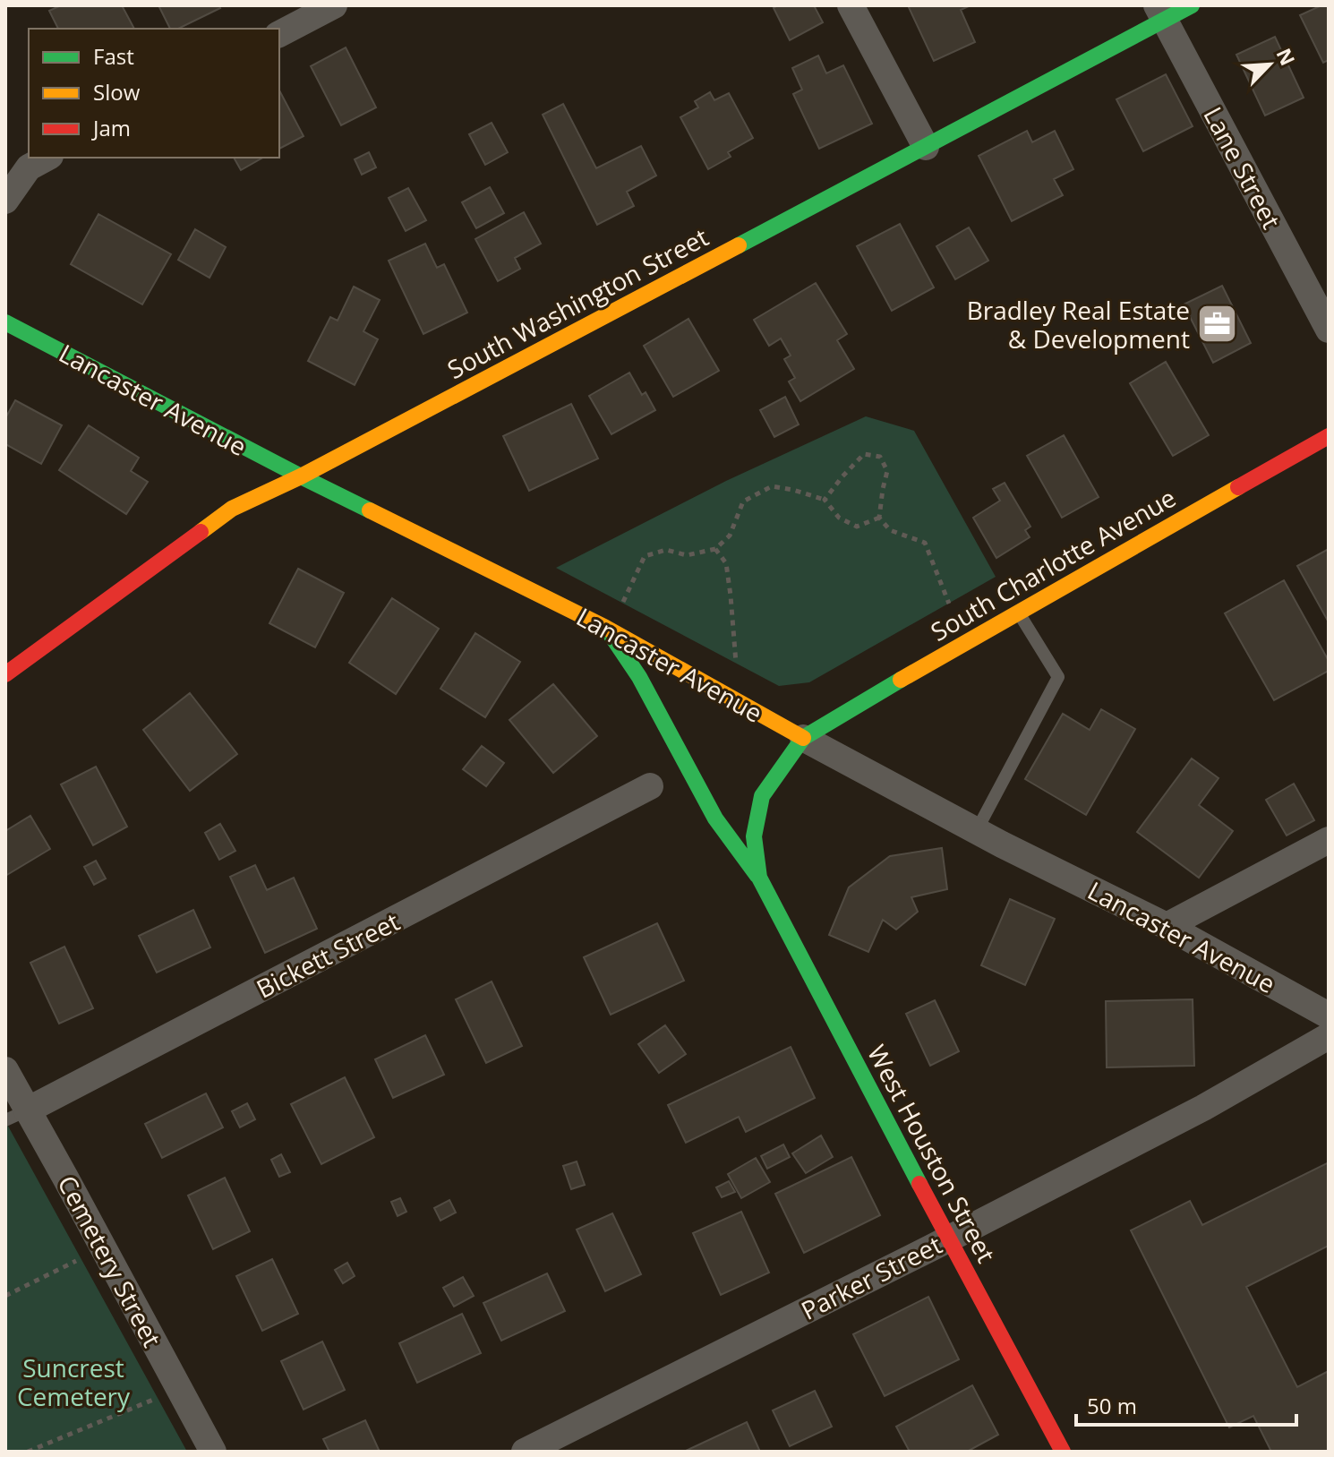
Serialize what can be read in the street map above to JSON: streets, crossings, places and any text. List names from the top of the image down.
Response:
{
  "streets": {
    "street": [
      "Lane Street",
      "South Washington Street",
      "Lancaster Avenue",
      "South Charlotte Avenue",
      "Bickett Street",
      "West Houston Street",
      "Cemetery Street",
      "Parker Street"
    ]
  },
  "crossings": [
    ["Lane Street", "South Washington Street"],
    ["South Washington Street", "Lancaster Avenue"],
    ["Lancaster Avenue", "South Charlotte Avenue"],
    ["Lancaster Avenue", "West Houston Street"],
    ["South Charlotte Avenue", "West Houston Street"],
    ["Bickett Street", "Cemetery Street"],
    ["West Houston Street", "Parker Street"]
  ],
  "parks": ["Suncrest Cemetery"],
  "places": {
    "office": ["Bradley Real Estate & Development"]
  },
  "legend": ["Fast", "Slow", "Jam"],
  "scale_bar": "50 m",
  "north": "top right"
}
